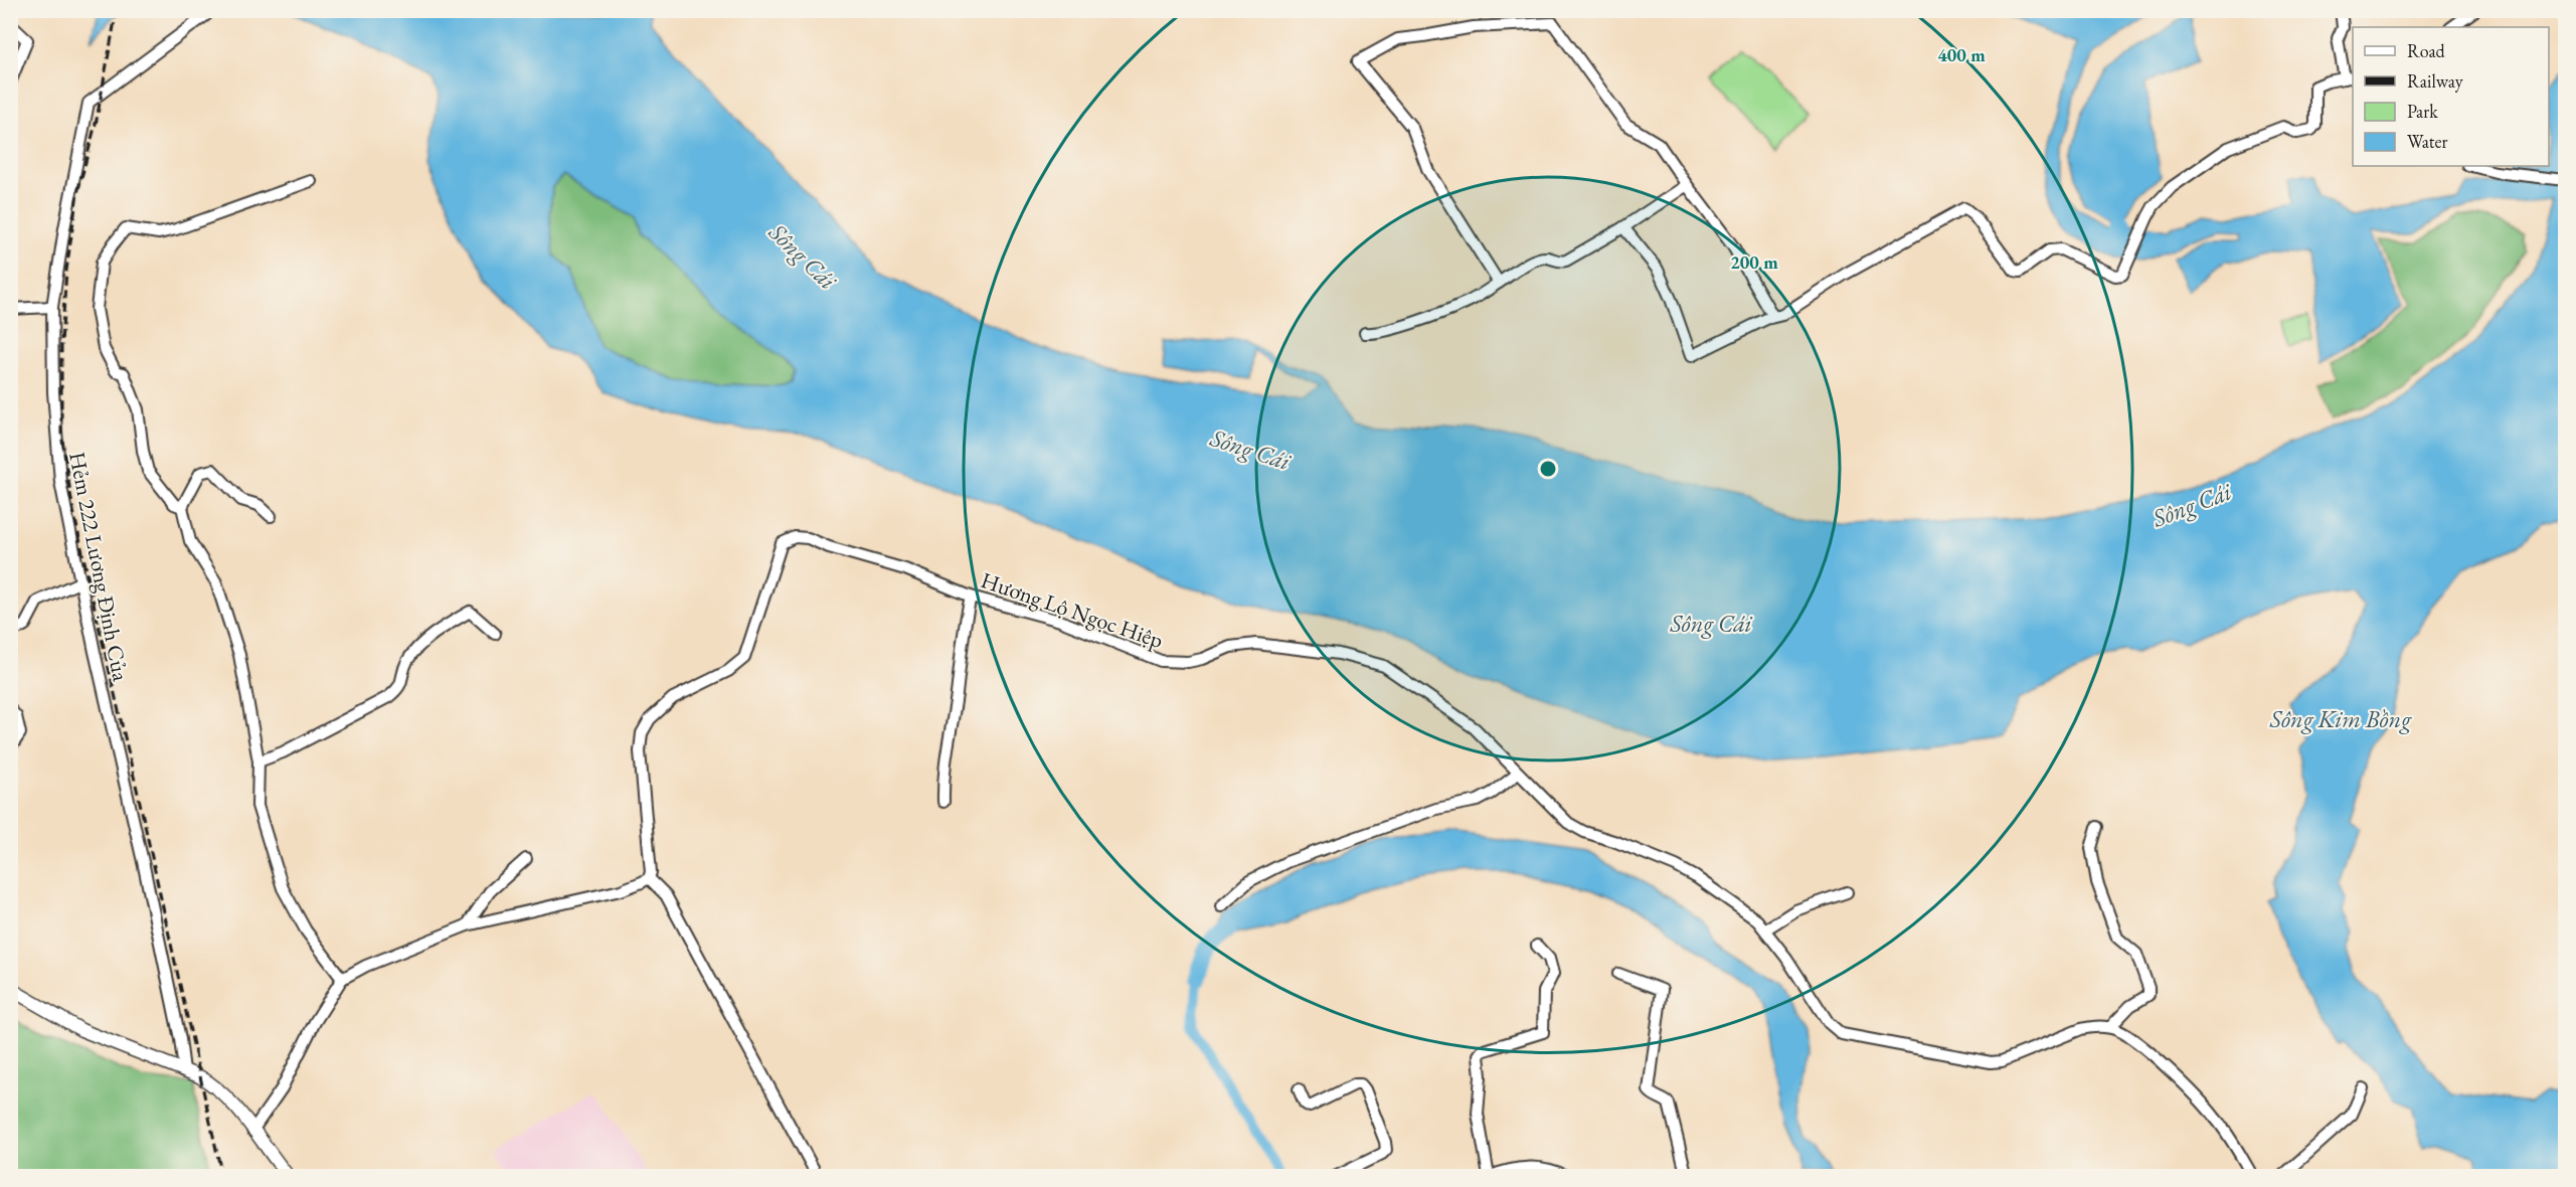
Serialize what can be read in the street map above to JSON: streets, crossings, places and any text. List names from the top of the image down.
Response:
{
  "streets": {
    "street": ["Hẻm 222 Lương Định Của", "Hương Lộ Ngọc Hiệp"]
  },
  "water": ["Sông Cái", "Sông Kim Bồng"],
  "legend": [
    "Road",
    "Railway",
    "Park",
    "Water"
  ],
  "rings": ["400 m", "200 m"]
}
